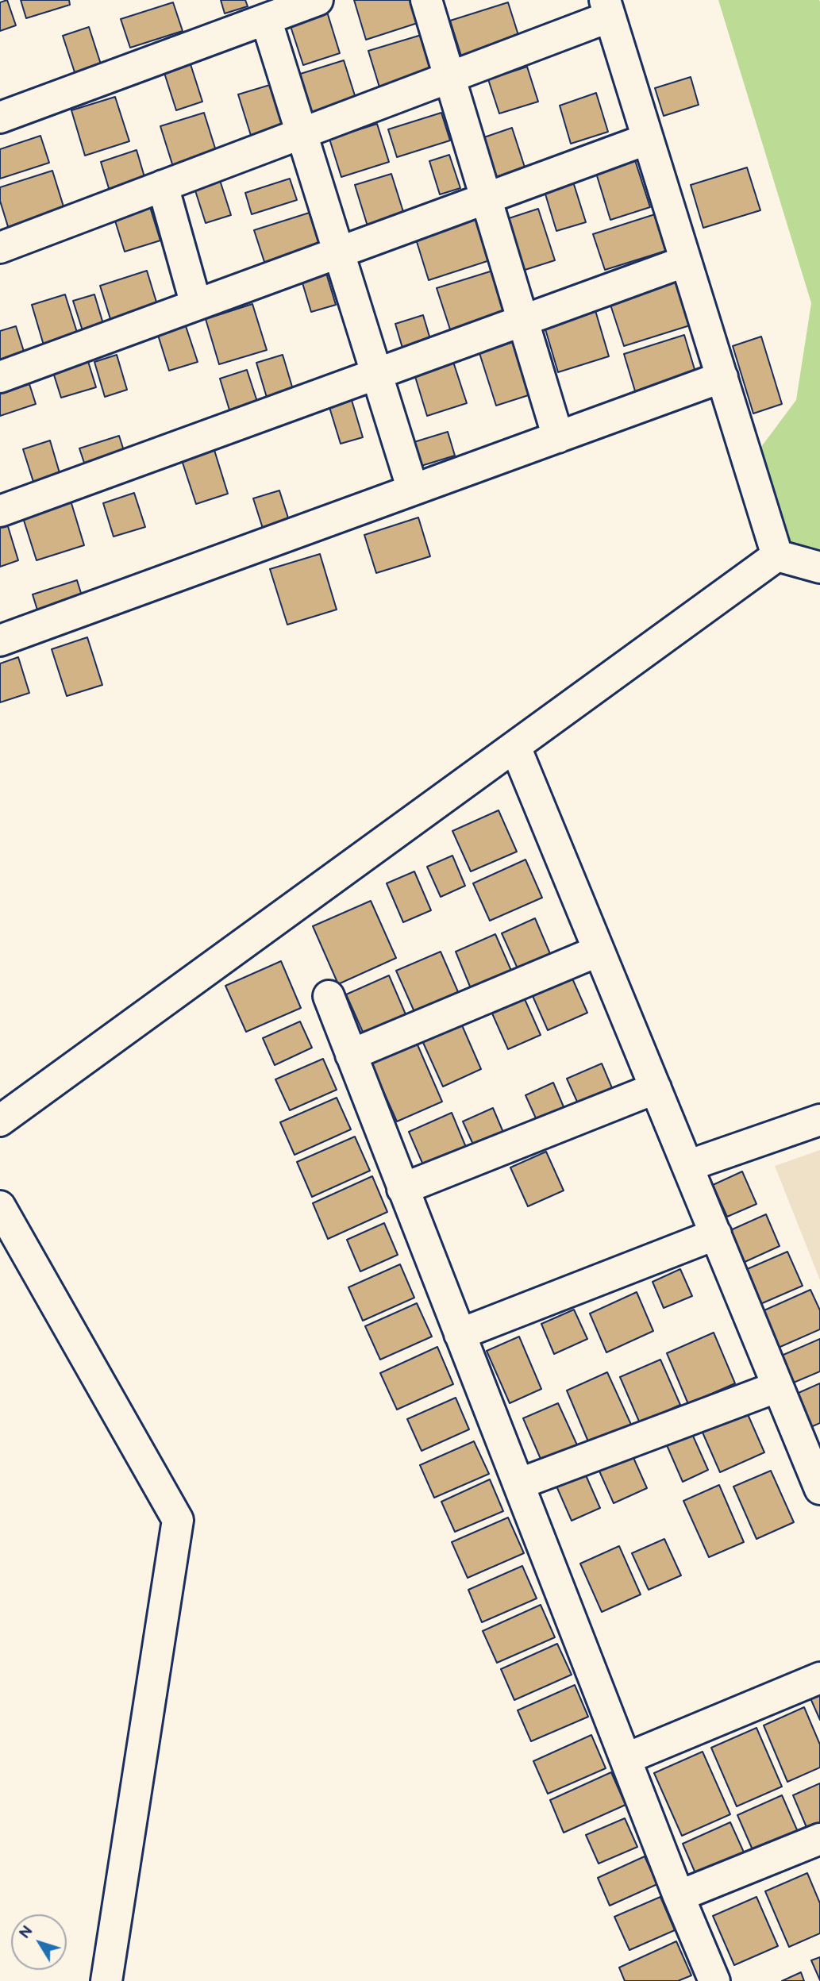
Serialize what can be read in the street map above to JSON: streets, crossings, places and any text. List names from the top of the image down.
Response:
{
  "north": "top left"
}
